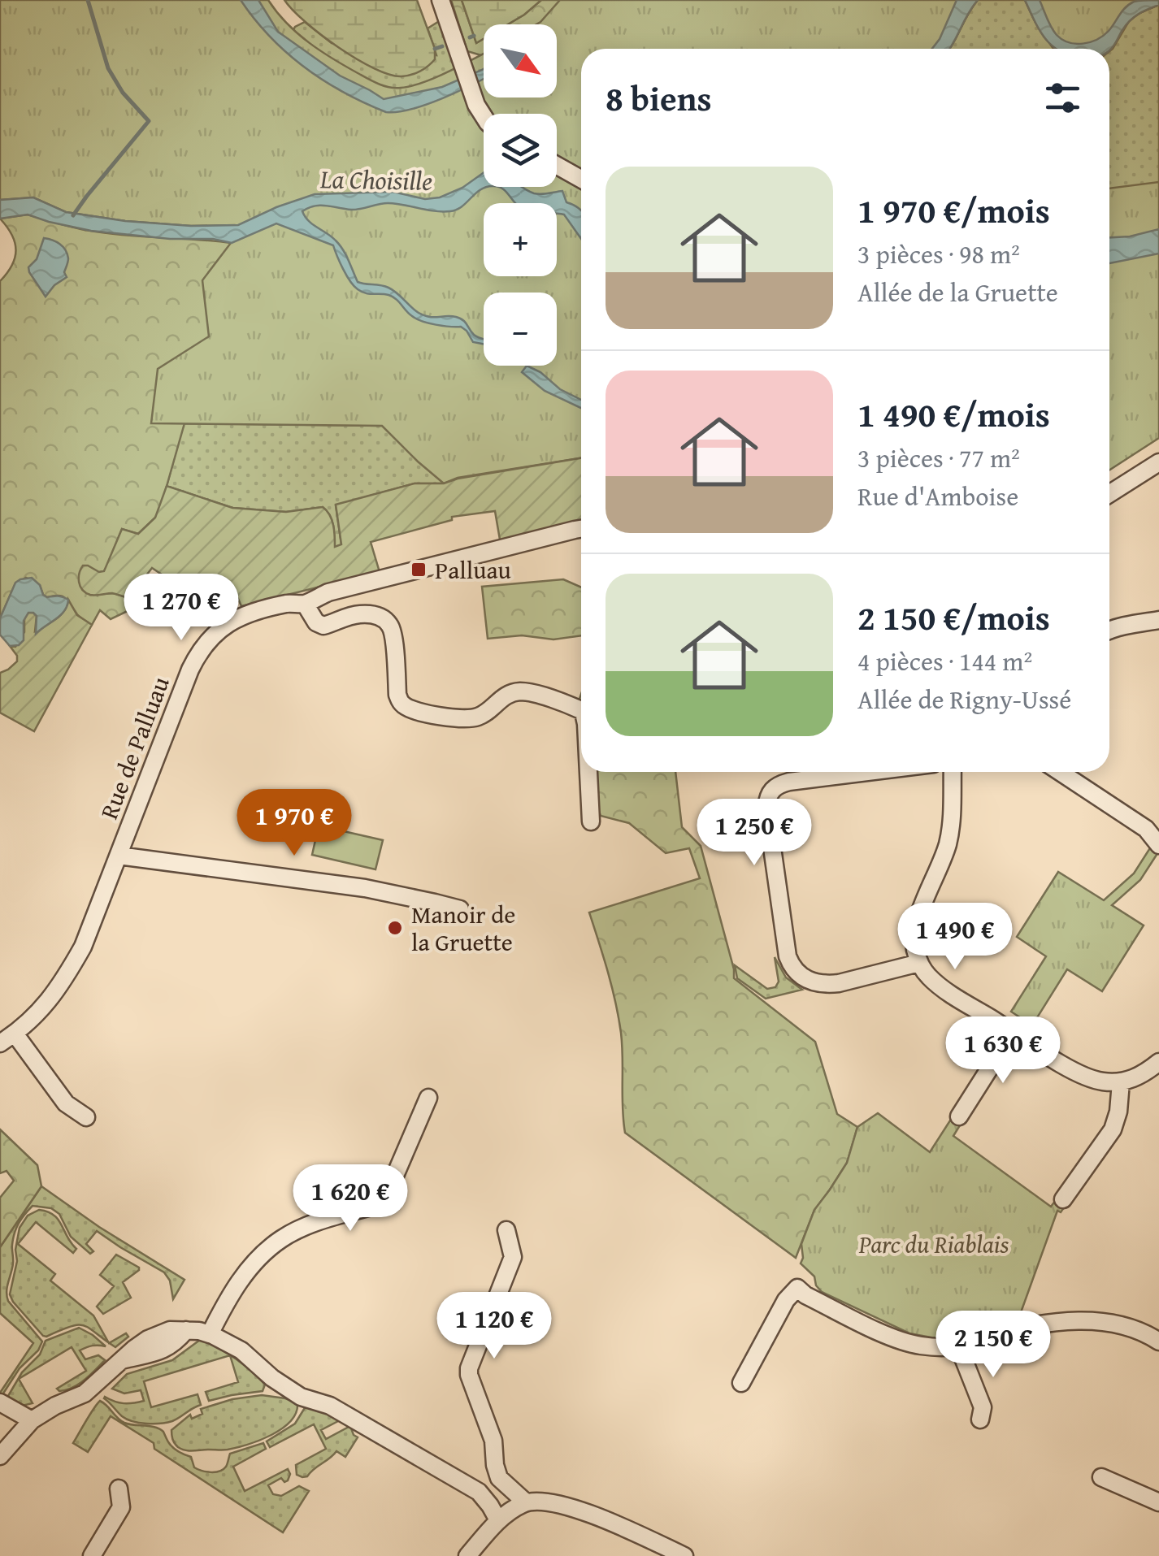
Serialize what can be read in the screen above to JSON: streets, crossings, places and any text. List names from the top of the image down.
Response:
{
  "streets": {
    "street": ["Rue de Palluau"]
  },
  "water": ["La Choisille"],
  "parks": ["Parc du Riablais"],
  "places": {
    "transit": ["Palluau"],
    "other": ["Manoir de la Gruette"]
  },
  "north": "bottom right",
  "page": {
    "map_buttons": ["+", "−"],
    "heading": "8 biens",
    "list": [
      {
        "name": "1 970 €/mois",
        "note": "3 pièces · 98 m² · Allée de la Gruette"
      },
      {
        "name": "1 490 €/mois",
        "note": "3 pièces · 77 m² · Rue d'Amboise"
      },
      {
        "name": "2 150 €/mois",
        "note": "4 pièces · 144 m² · Allée de Rigny-Ussé"
      }
    ],
    "price": [
      "1 270 €",
      "1 970 €",
      "1 250 €",
      "1 490 €",
      "1 630 €",
      "1 620 €",
      "1 120 €",
      "2 150 €"
    ]
  }
}
